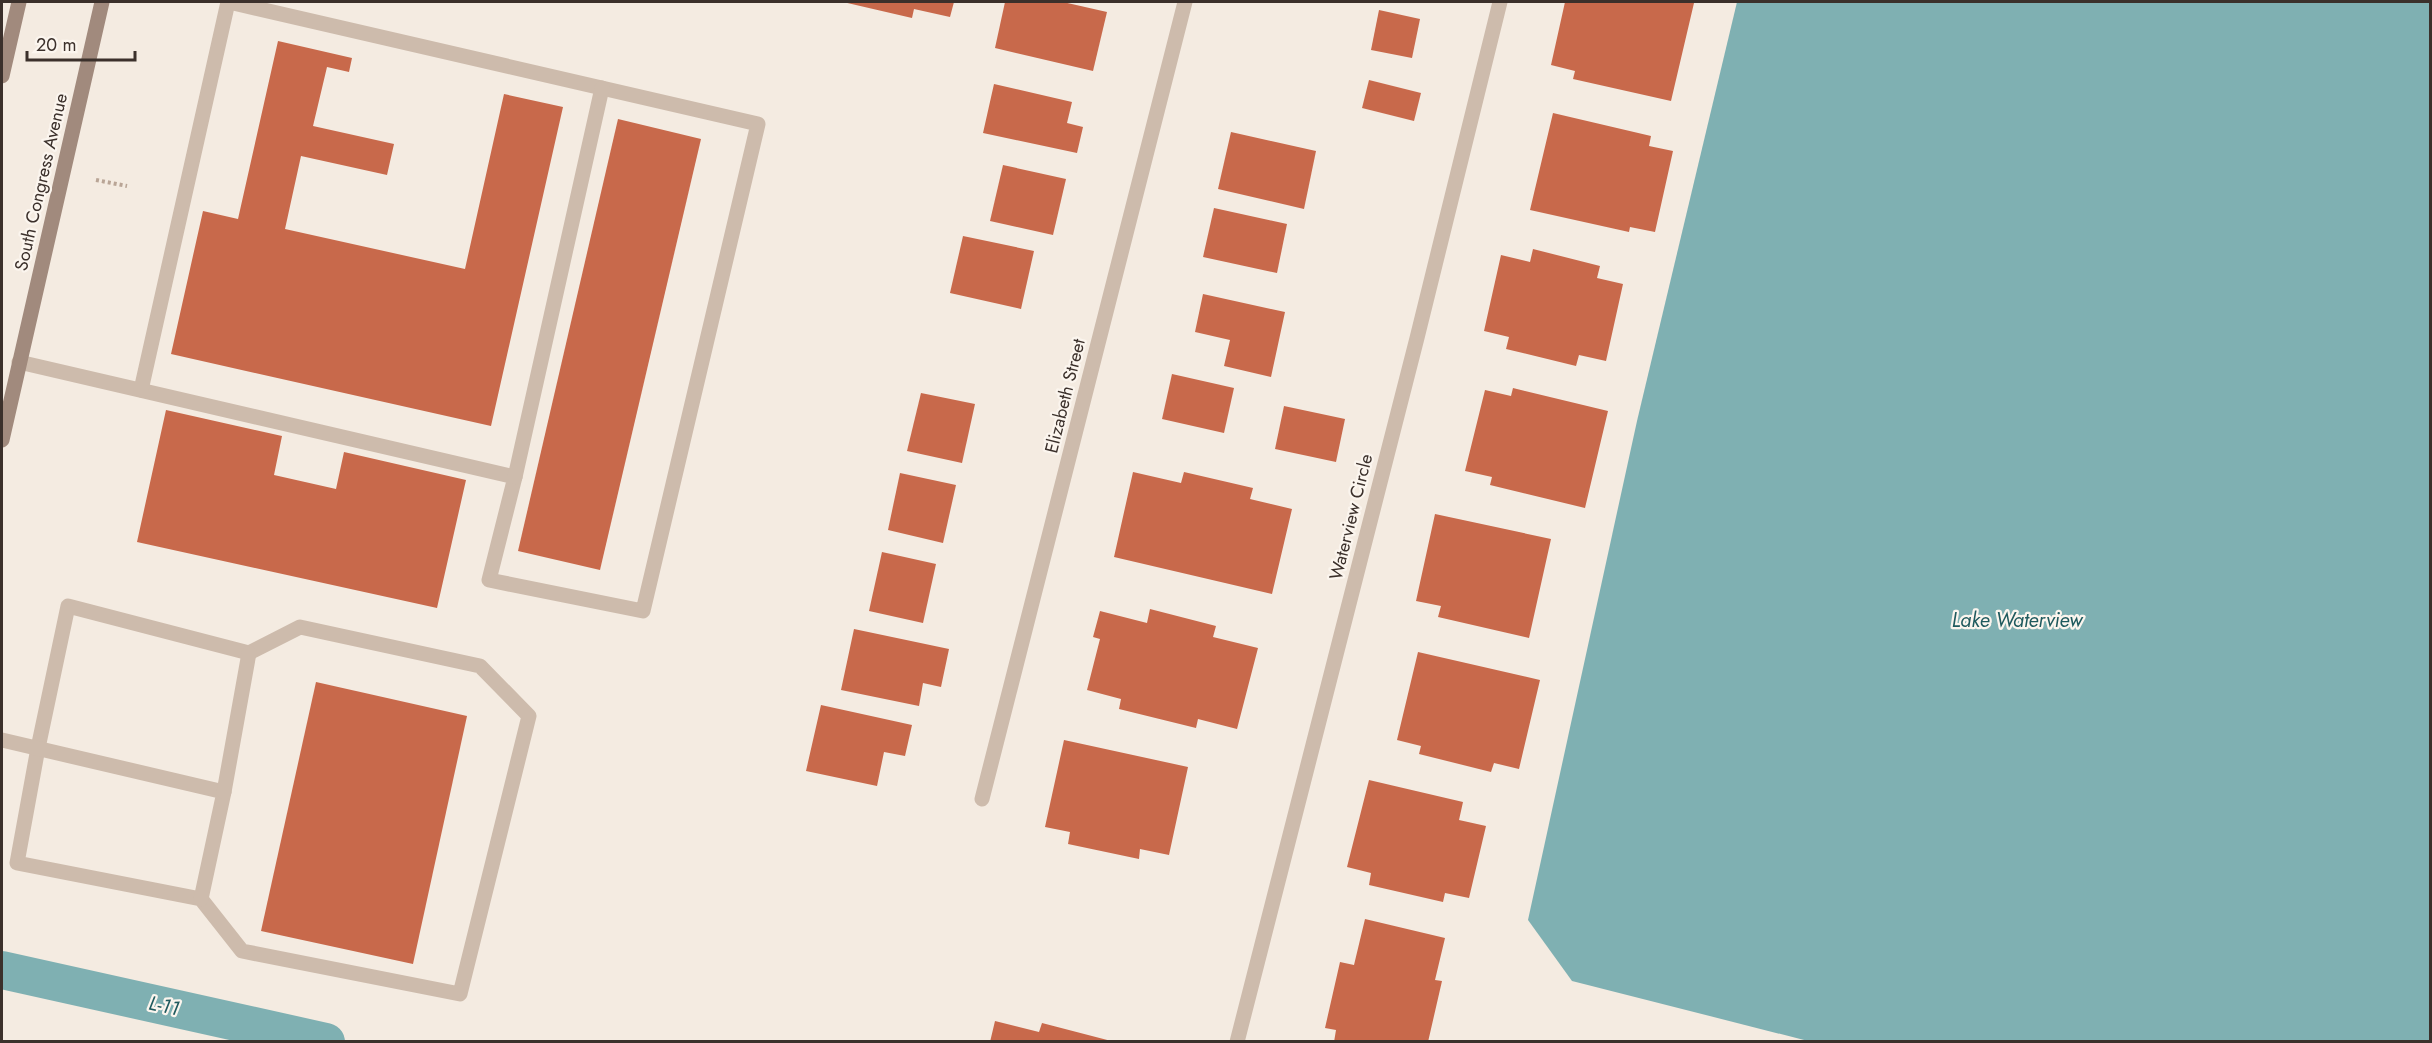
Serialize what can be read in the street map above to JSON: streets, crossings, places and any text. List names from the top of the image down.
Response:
{
  "streets": {
    "main road": ["South Congress Avenue"],
    "street": ["Elizabeth Street", "Waterview Circle"]
  },
  "water": ["Lake Waterview", "L-11"],
  "scale_bar": "20 m"
}
